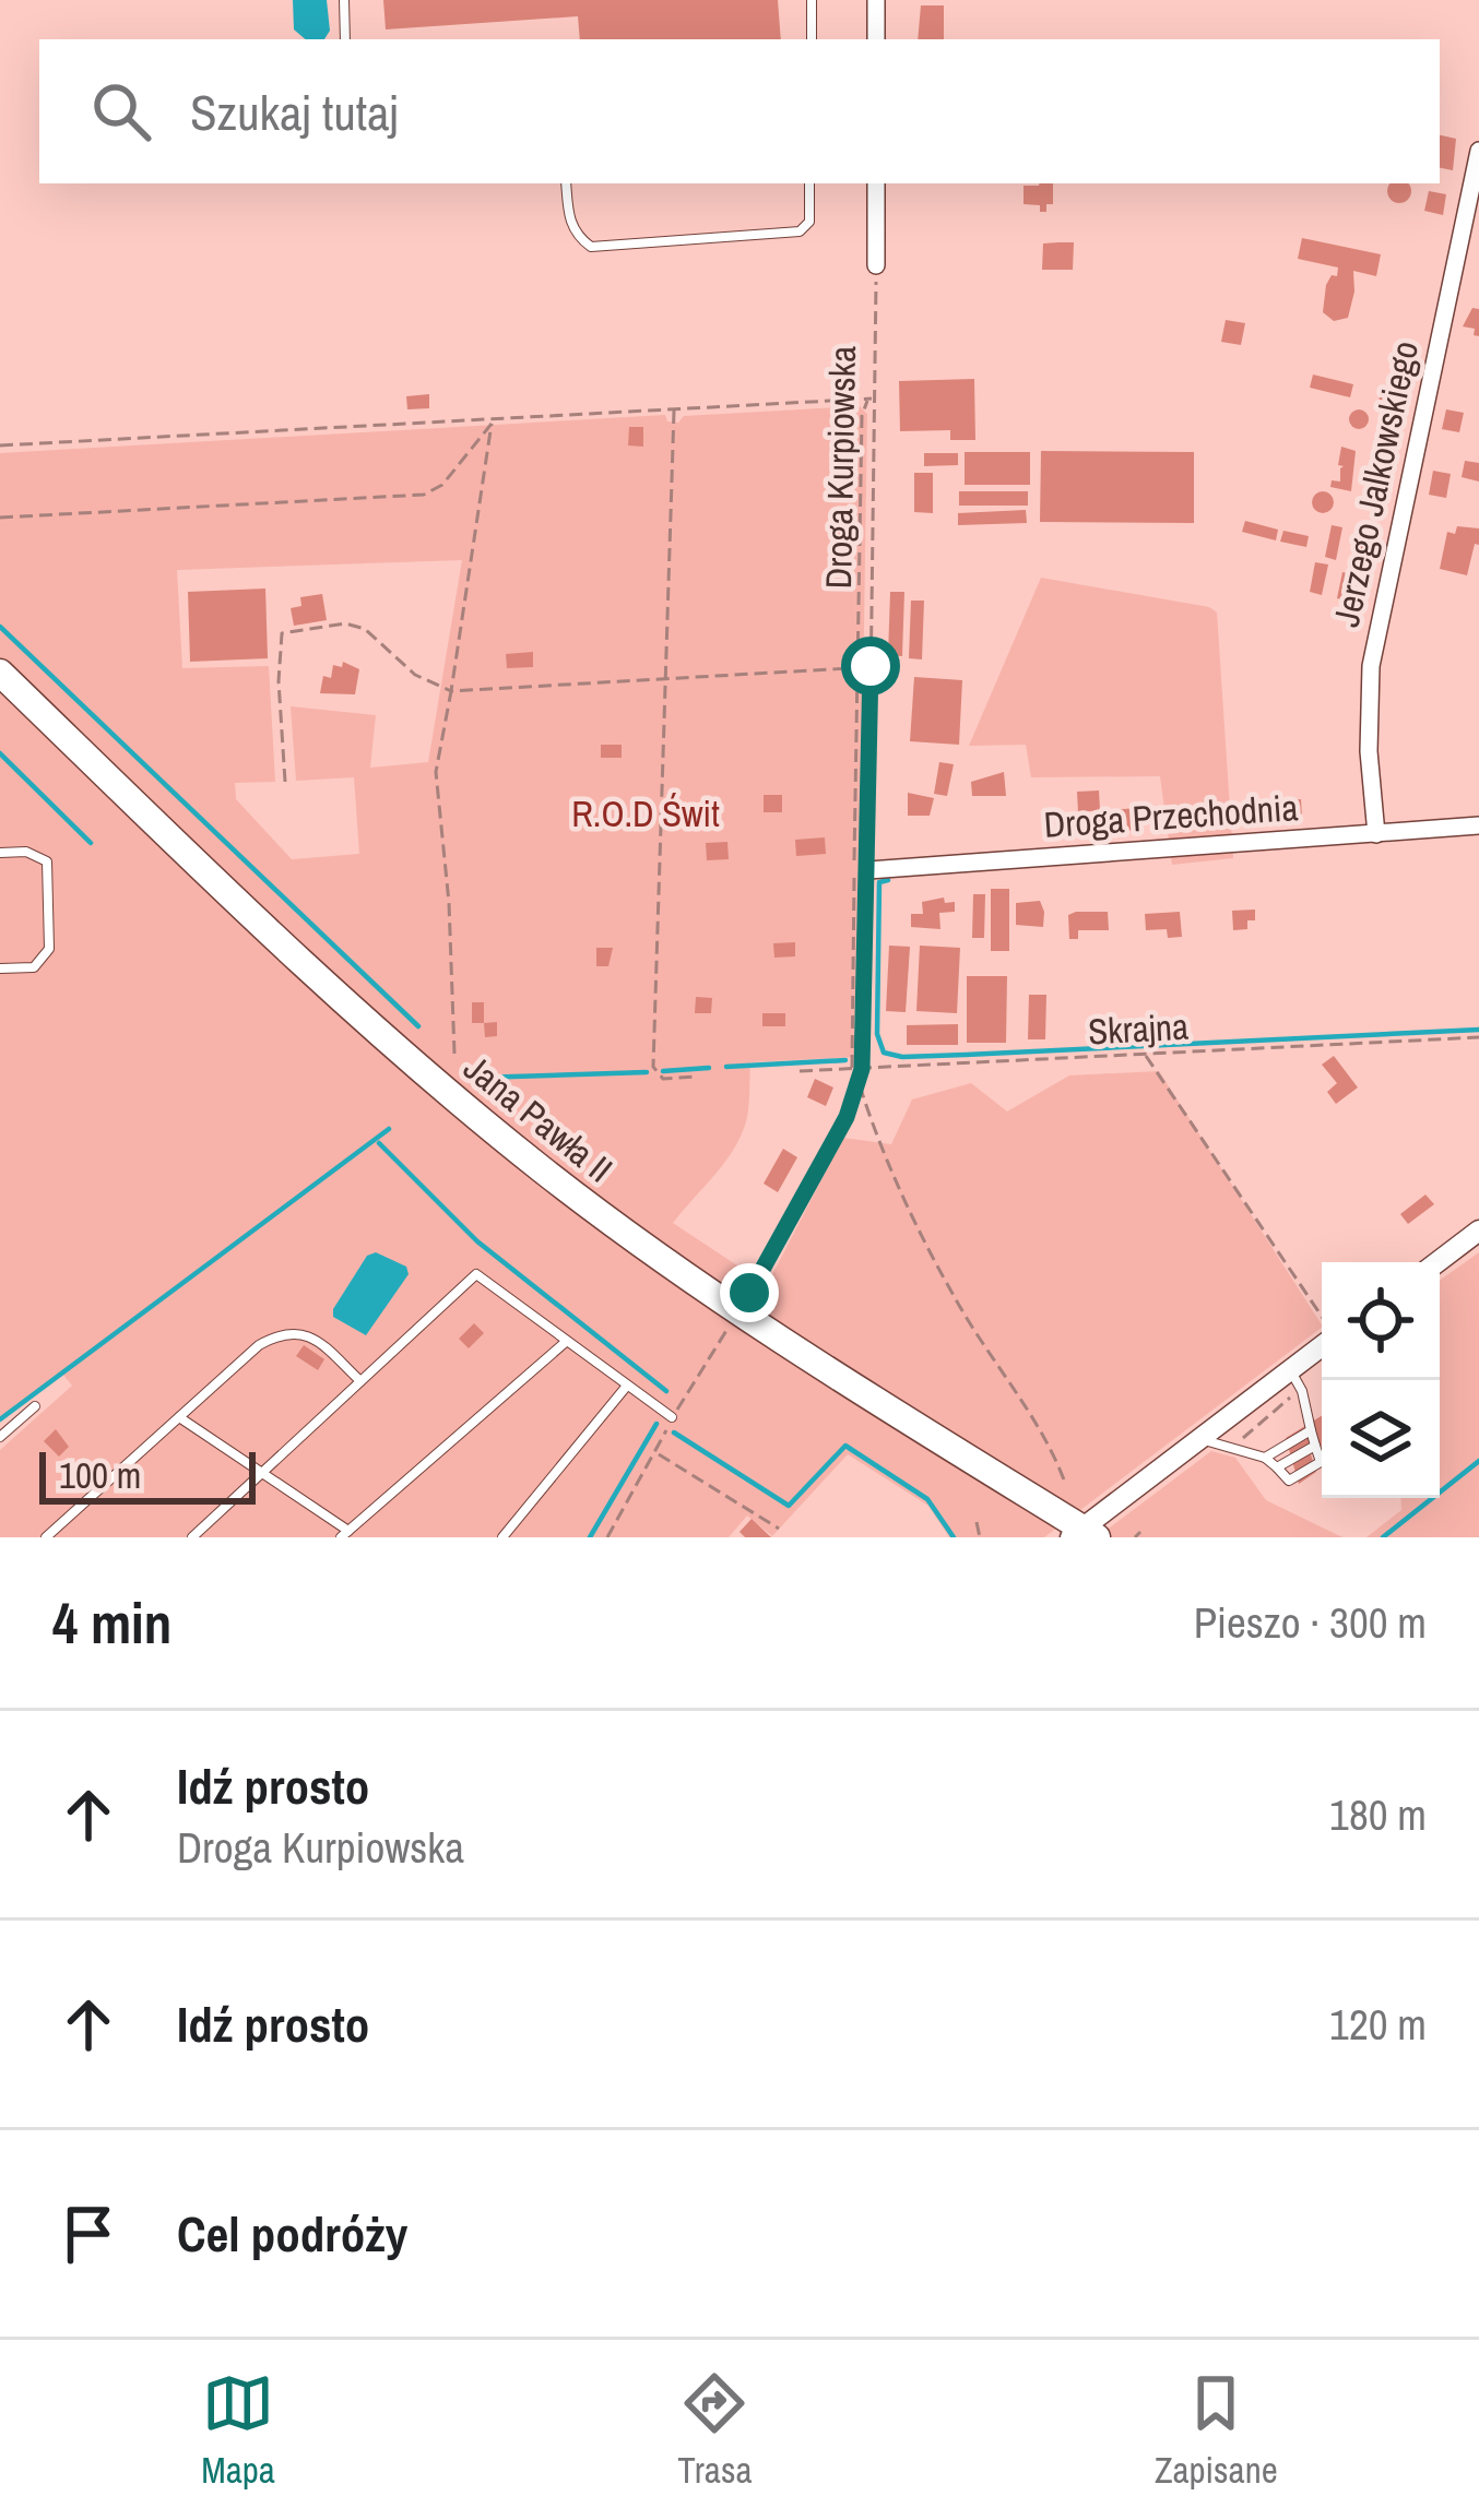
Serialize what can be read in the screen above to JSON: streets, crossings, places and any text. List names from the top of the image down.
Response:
{
  "streets": {
    "main road": ["Jana Pawła II"],
    "street": ["Jerzego Jalkowskiego", "Droga Przechodnia"],
    "path": ["Droga Kurpiowska", "Skrajna"]
  },
  "crossings": [
    ["Droga Kurpiowska", "Droga Przechodnia"],
    ["Droga Kurpiowska", "Skrajna"],
    ["Jerzego Jalkowskiego", "Droga Przechodnia"]
  ],
  "parks": ["R.O.D Świt"],
  "scale_bar": "100 m",
  "page": {
    "search": "Szukaj tutaj",
    "scale": "100 m",
    "heading": ["4 min", "Pieszo · 300 m"],
    "list": [
      ["Idź prosto", "Droga Kurpiowska", "180 m"],
      ["Idź prosto", "120 m"],
      "Cel podróży"
    ],
    "nav": ["Mapa", "Trasa", "Zapisane"]
  }
}
